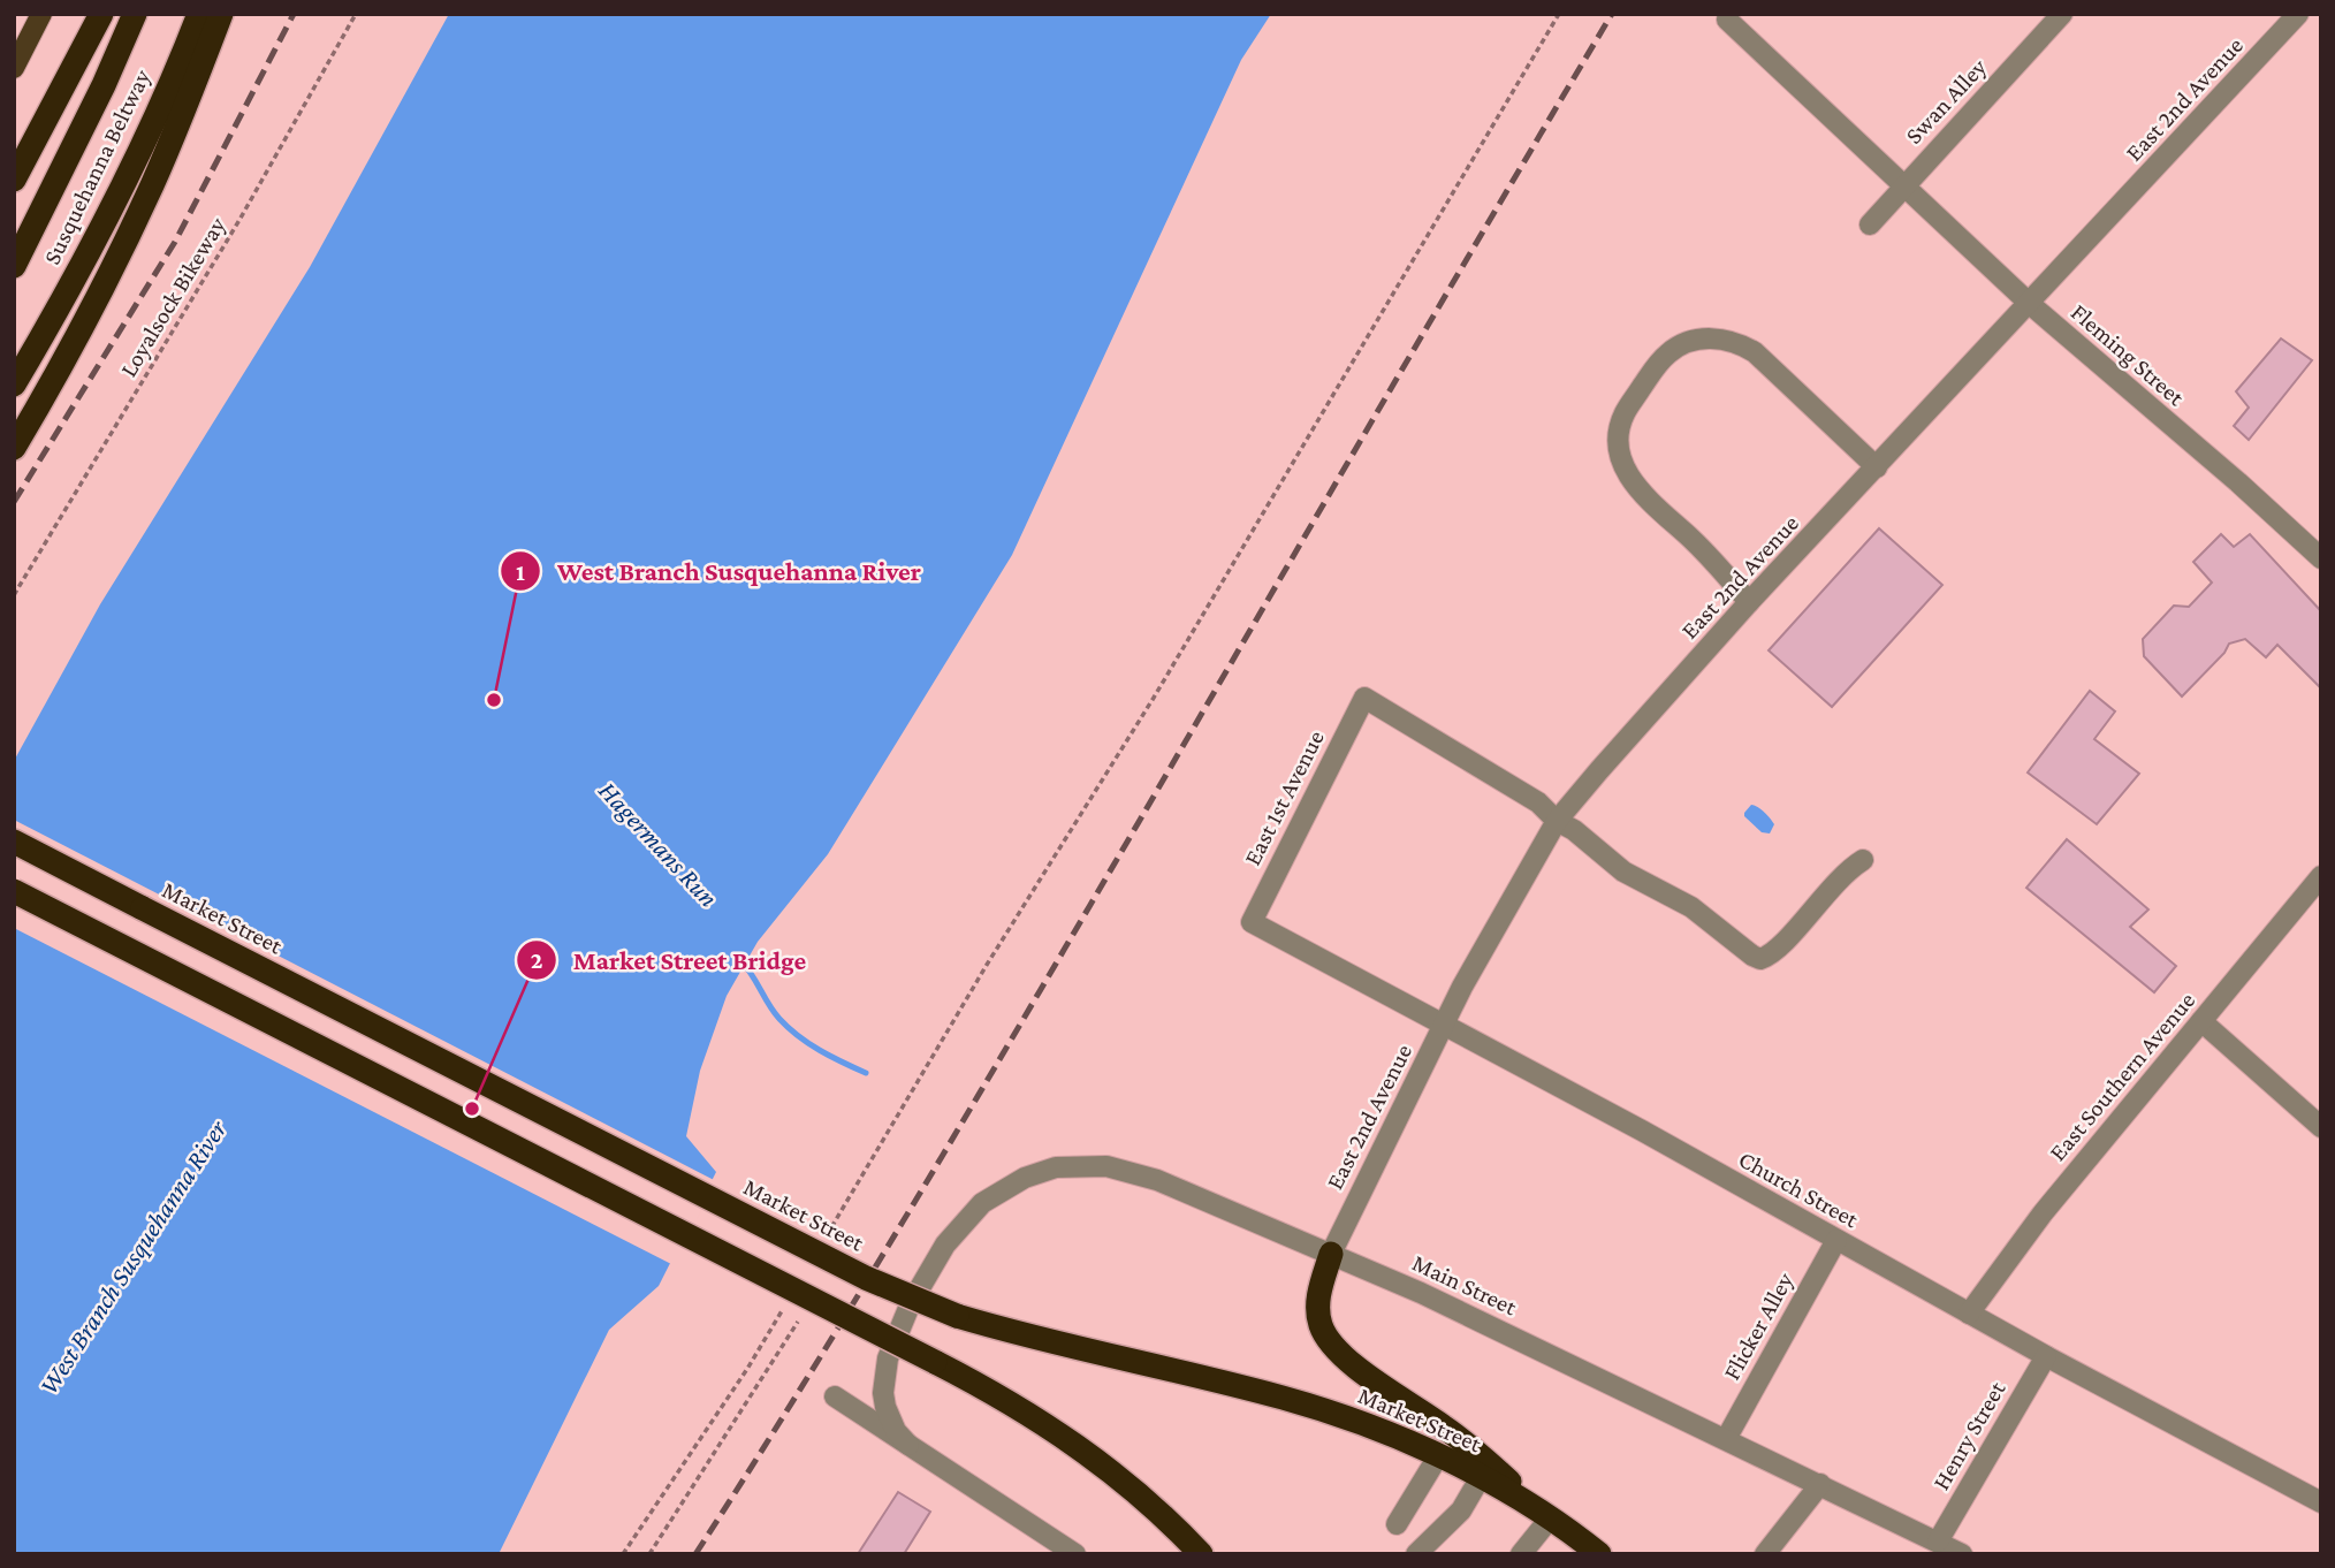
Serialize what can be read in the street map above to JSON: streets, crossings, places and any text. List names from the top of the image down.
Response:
{
  "streets": {
    "highway": ["Susquehanna Beltway", "Market Street"],
    "street": [
      "East 2nd Avenue",
      "Swan Alley",
      "Fleming Street",
      "East 1st Avenue",
      "East Southern Avenue",
      "Church Street",
      "Main Street",
      "Flicker Alley",
      "Henry Street"
    ],
    "path": ["Loyalsock Bikeway"]
  },
  "crossings": [
    ["East 2nd Avenue", "Fleming Street"],
    ["East 2nd Avenue", "East 1st Avenue"],
    ["East 2nd Avenue", "Church Street"],
    ["East 2nd Avenue", "Main Street"],
    ["Swan Alley", "Fleming Street"],
    ["East 1st Avenue", "Church Street"],
    ["East Southern Avenue", "Church Street"],
    ["Church Street", "Flicker Alley"],
    ["Church Street", "Henry Street"],
    ["Main Street", "Flicker Alley"],
    ["Main Street", "Henry Street"]
  ],
  "water": ["Hagermans Run", "West Branch Susquehanna River"],
  "places": ["West Branch Susquehanna River", "Market Street Bridge"]
}
